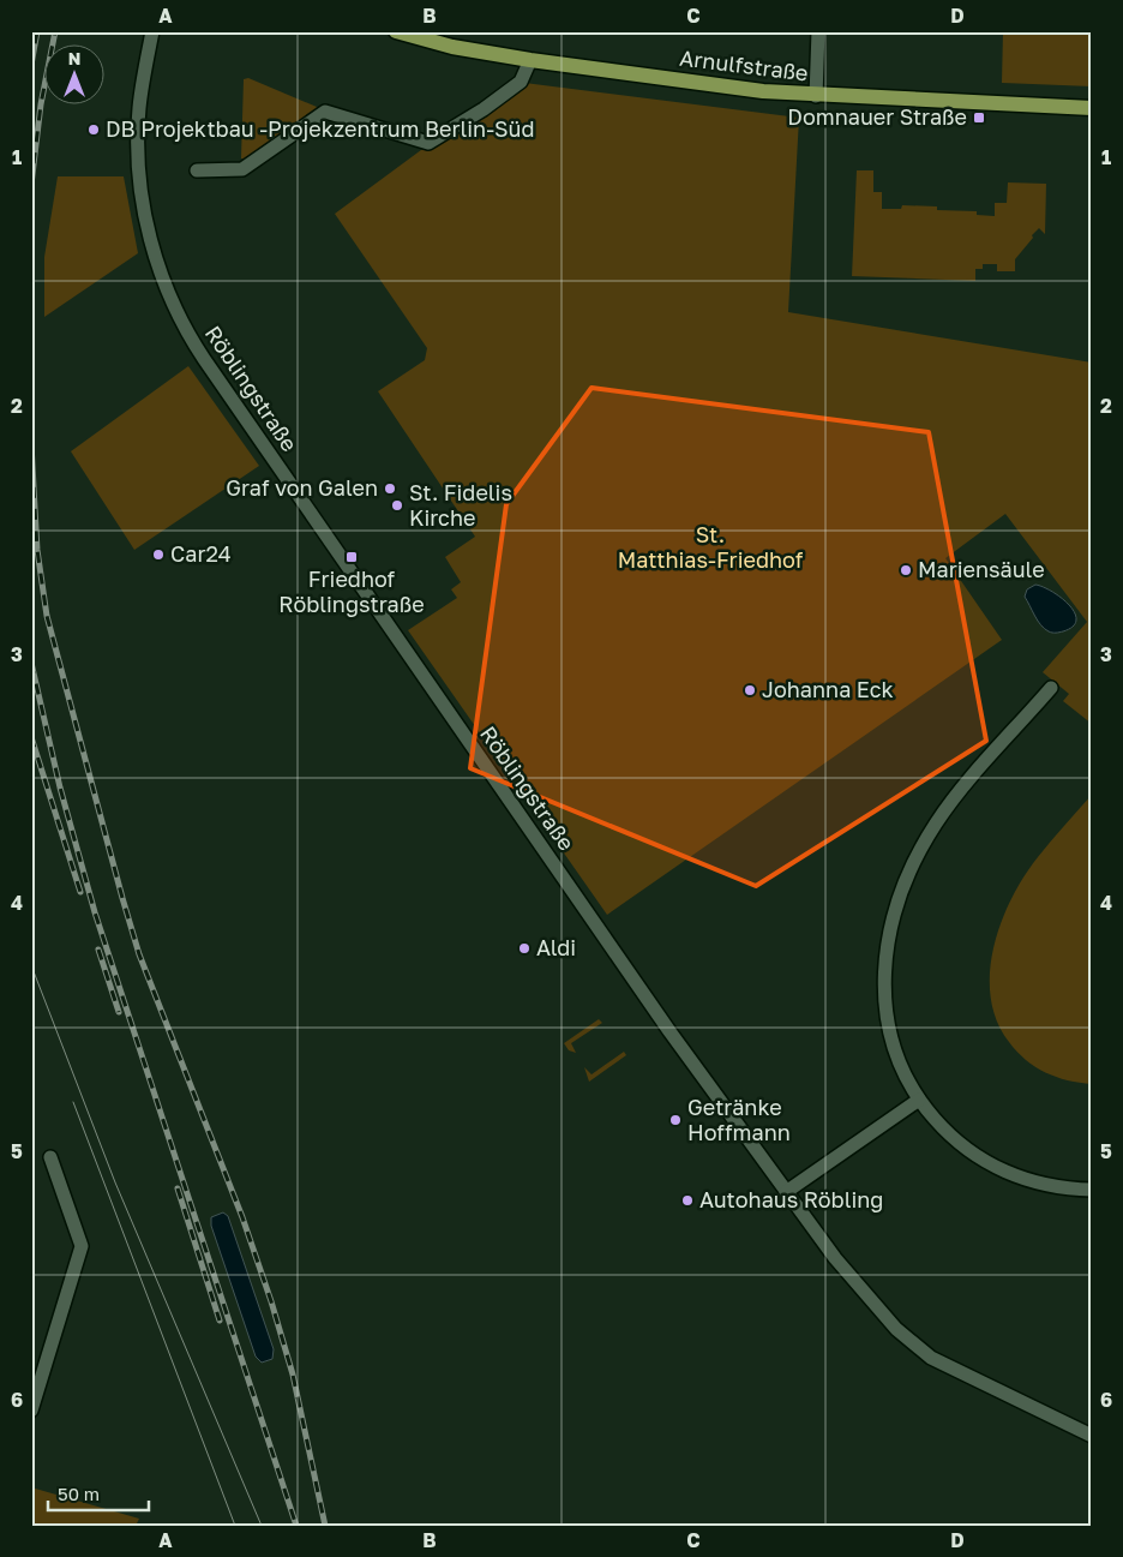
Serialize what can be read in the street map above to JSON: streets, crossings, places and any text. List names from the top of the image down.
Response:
{
  "streets": {
    "main road": ["Arnulfstraße"],
    "street": ["Röblingstraße"]
  },
  "parks": ["St. Matthias-Friedhof"],
  "places": {
    "transit": ["Domnauer Straße", "Friedhof Röblingstraße"],
    "other": [
      "DB Projektbau -Projekzentrum Berlin-Süd",
      "Graf von Galen",
      "St. Fidelis Kirche",
      "Car24",
      "Mariensäule",
      "Johanna Eck",
      "Aldi",
      "Getränke Hoffmann",
      "Autohaus Röbling"
    ]
  },
  "scale_bar": "50 m",
  "north": "top",
  "grid": {
    "columns": [
      "A",
      "B",
      "C",
      "D"
    ],
    "rows": [
      "1",
      "2",
      "3",
      "4",
      "5",
      "6"
    ]
  }
}
